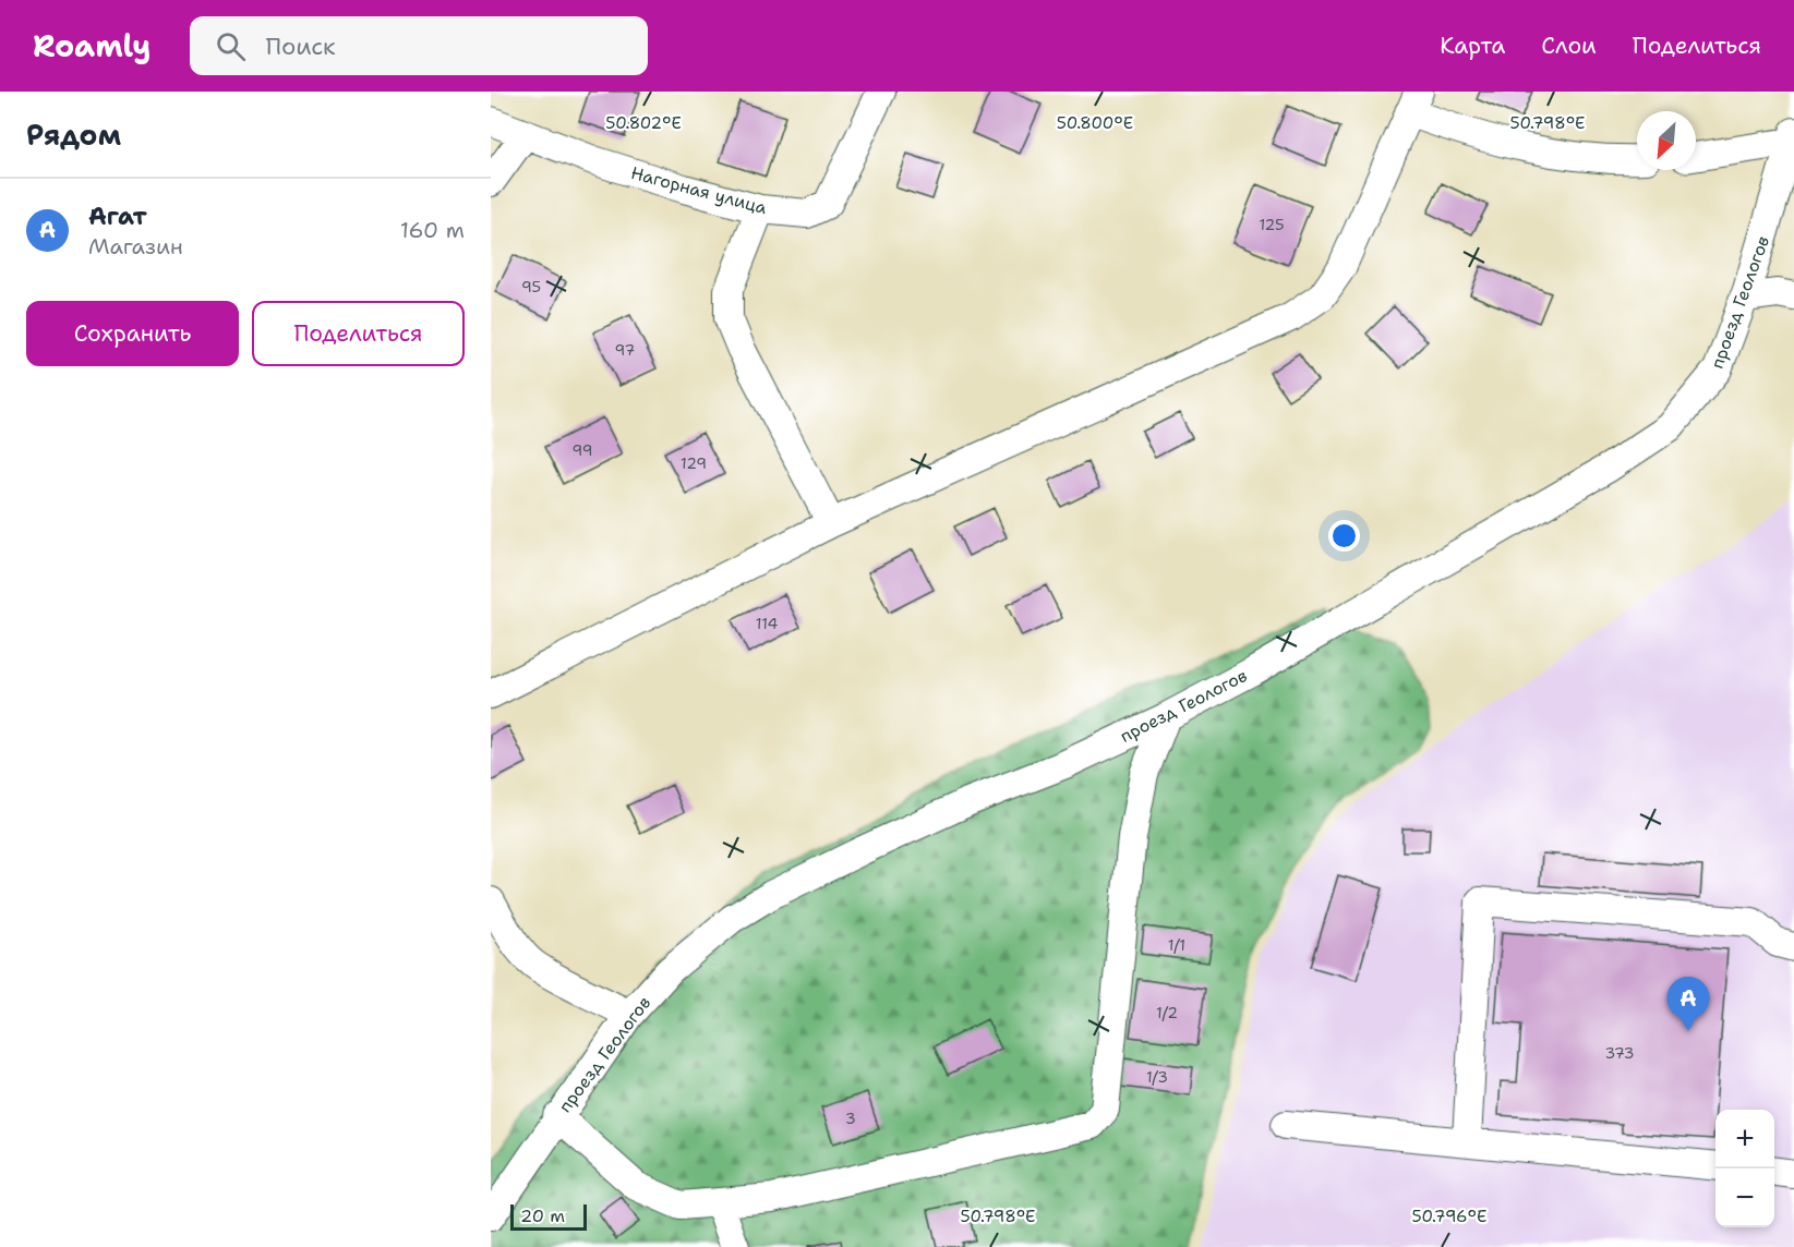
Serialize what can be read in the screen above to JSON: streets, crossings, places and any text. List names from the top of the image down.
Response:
{
  "streets": {
    "street": ["Нагорная улица", "проезд Геологов"]
  },
  "house_numbers": [
    "125",
    "95",
    "97",
    "99",
    "129",
    "114",
    "1/1",
    "1/2",
    "373",
    "1/3",
    "3"
  ],
  "scale_bar": "20 m",
  "north": "bottom left",
  "page": {
    "header": "Roamly",
    "search": "Поиск",
    "nav": ["Карта", "Слои", "Поделиться"],
    "heading": "Рядом",
    "list": [
      {
        "mark": "A",
        "name": "Агат",
        "note": "Магазин",
        "value": "160 m"
      }
    ],
    "buttons": ["Сохранить", "Поделиться"],
    "pins": "A",
    "map_buttons": ["+", "−"],
    "scale": "20 m"
  },
  "coordinates": [
    "50.802°E",
    "50.800°E",
    "50.798°E",
    "50.796°E"
  ]
}
